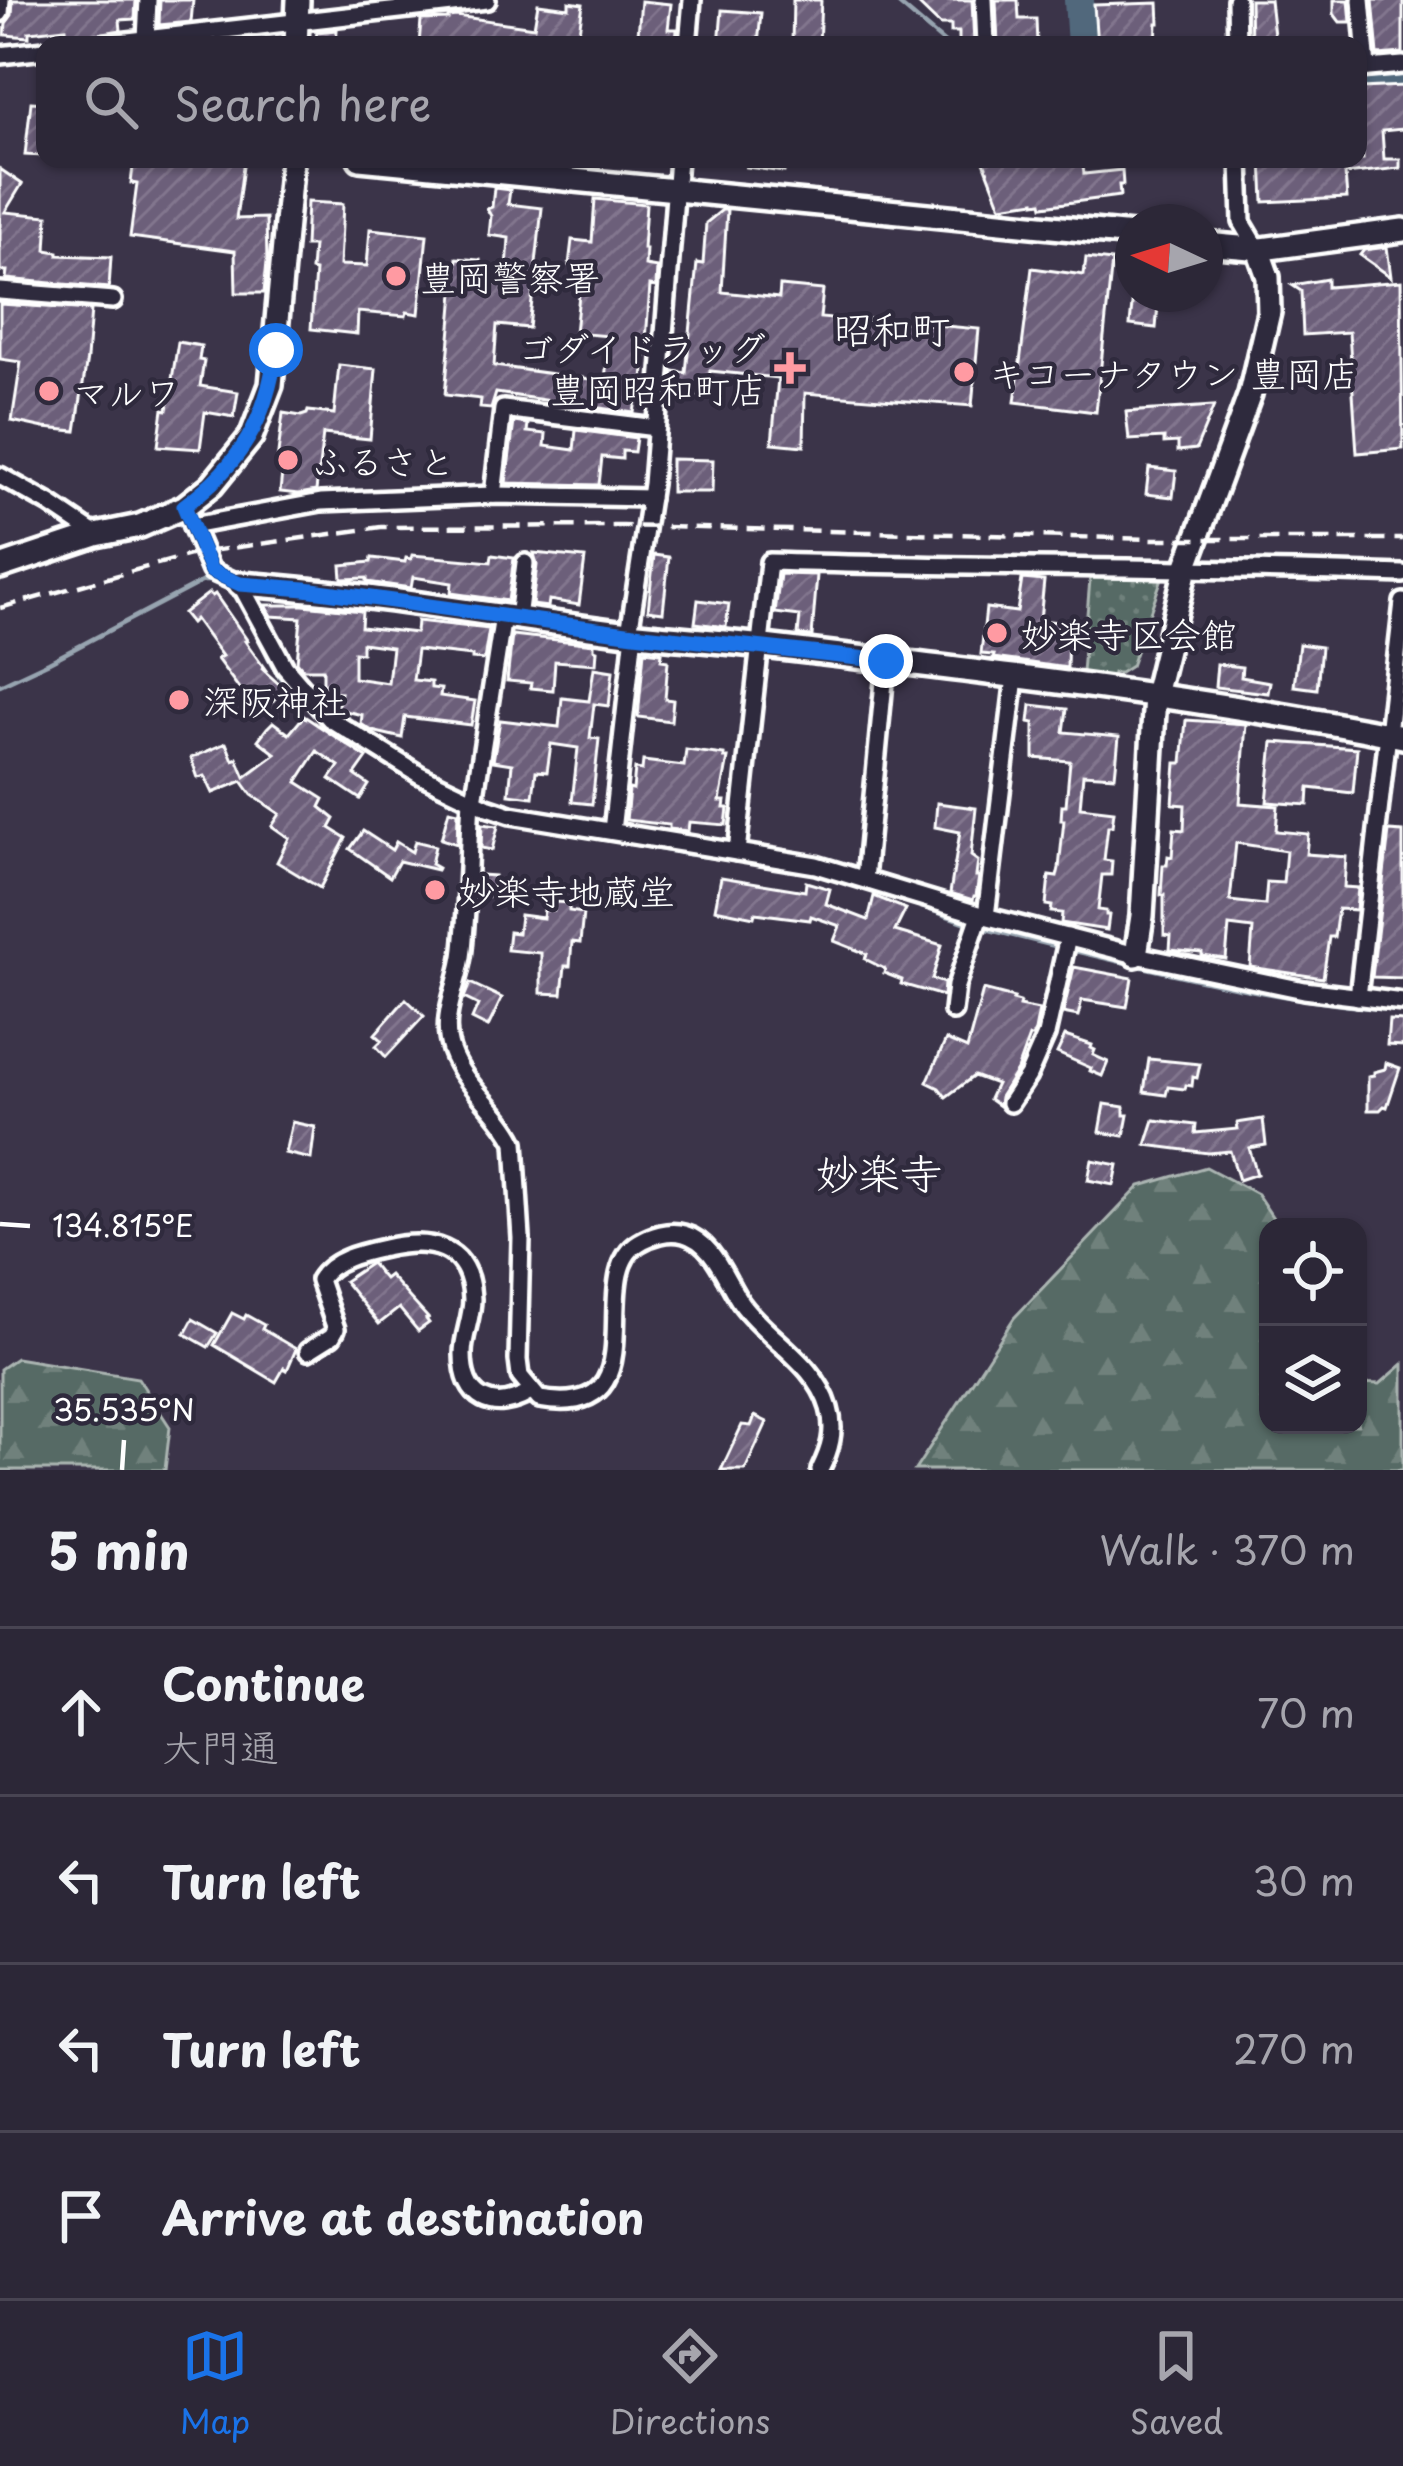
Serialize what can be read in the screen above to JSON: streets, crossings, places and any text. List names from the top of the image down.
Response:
{
  "districts": ["昭和町", "妙楽寺"],
  "places": {
    "other": [
      "豊岡警察署",
      "キコーナタウン 豊岡店",
      "マルワ",
      "ふるさと",
      "妙楽寺区会館",
      "深阪神社",
      "妙楽寺地蔵堂"
    ],
    "health": ["ゴダイドラッグ 豊岡昭和町店"]
  },
  "north": "left",
  "page": {
    "search": "Search here",
    "heading": ["5 min", "Walk · 370 m"],
    "list": [
      ["Continue", "大門通", "70 m"],
      ["Turn left", "30 m"],
      ["Turn left", "270 m"],
      "Arrive at destination"
    ],
    "nav": ["Map", "Directions", "Saved"]
  },
  "coordinates": ["134.815°E", "35.535°N"]
}
